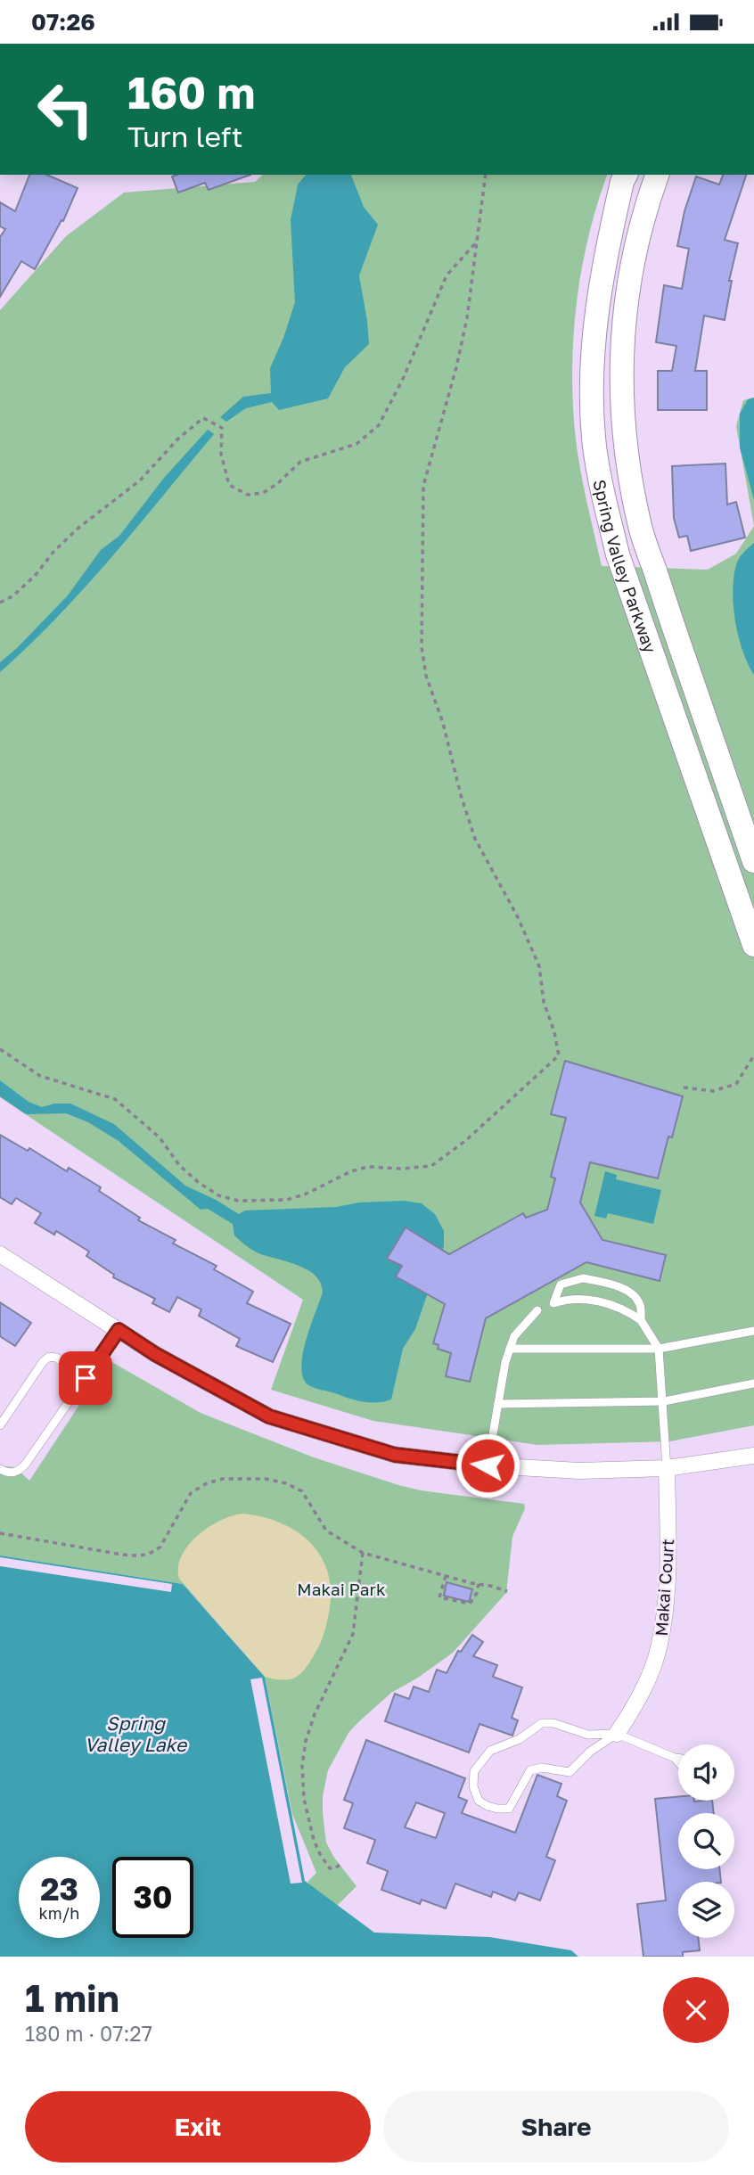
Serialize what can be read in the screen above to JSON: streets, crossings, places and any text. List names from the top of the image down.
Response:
{
  "streets": {
    "street": ["Spring Valley Parkway", "Makai Court"]
  },
  "water": ["Spring Valley Lake"],
  "parks": ["Makai Park"],
  "page": {
    "status": "07:26",
    "turn": ["160 m", "Turn left"],
    "speed": "23 km/h",
    "limit": "30",
    "heading": ["1 min", "180 m · 07:27"],
    "buttons": ["Exit", "Share"]
  }
}
